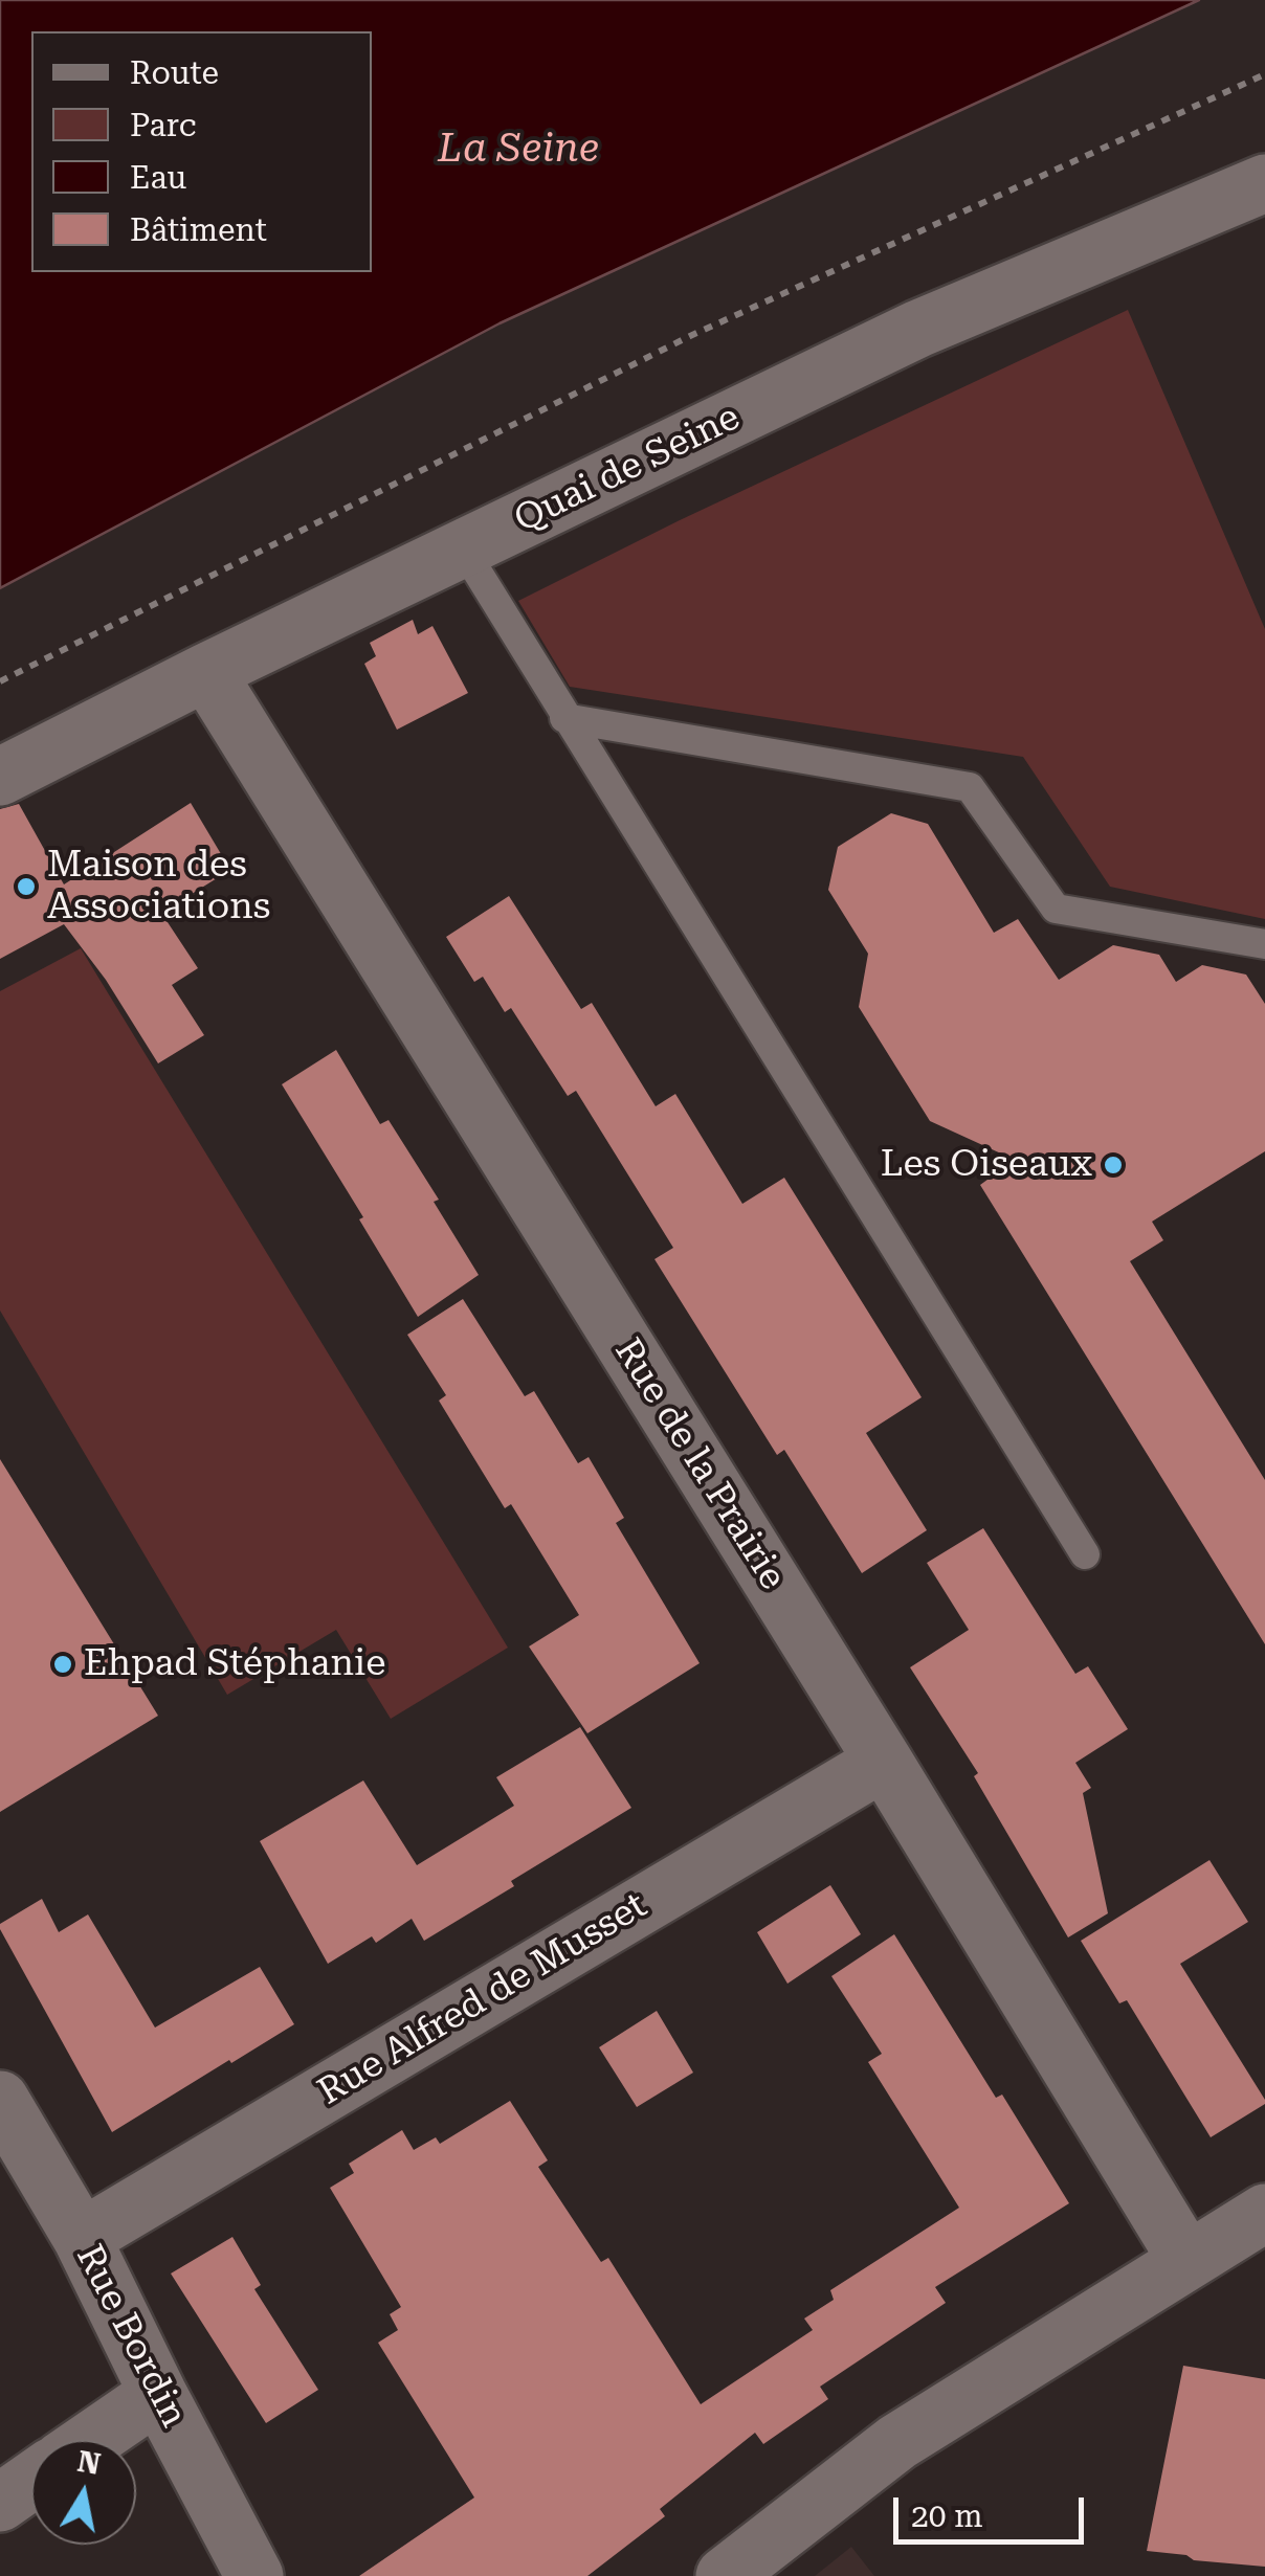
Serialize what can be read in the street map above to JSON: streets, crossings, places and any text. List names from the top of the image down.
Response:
{
  "streets": {
    "street": [
      "Quai de Seine",
      "Rue de la Prairie",
      "Rue Alfred de Musset",
      "Rue Bordin"
    ]
  },
  "crossings": [
    ["Quai de Seine", "Rue de la Prairie"],
    ["Rue de la Prairie", "Rue Alfred de Musset"],
    ["Rue Alfred de Musset", "Rue Bordin"]
  ],
  "water": ["La Seine"],
  "places": ["Maison des Associations", "Les Oiseaux", "Ehpad Stéphanie"],
  "legend": [
    "Route",
    "Parc",
    "Eau",
    "Bâtiment"
  ],
  "scale_bar": "20 m",
  "north": "top"
}
